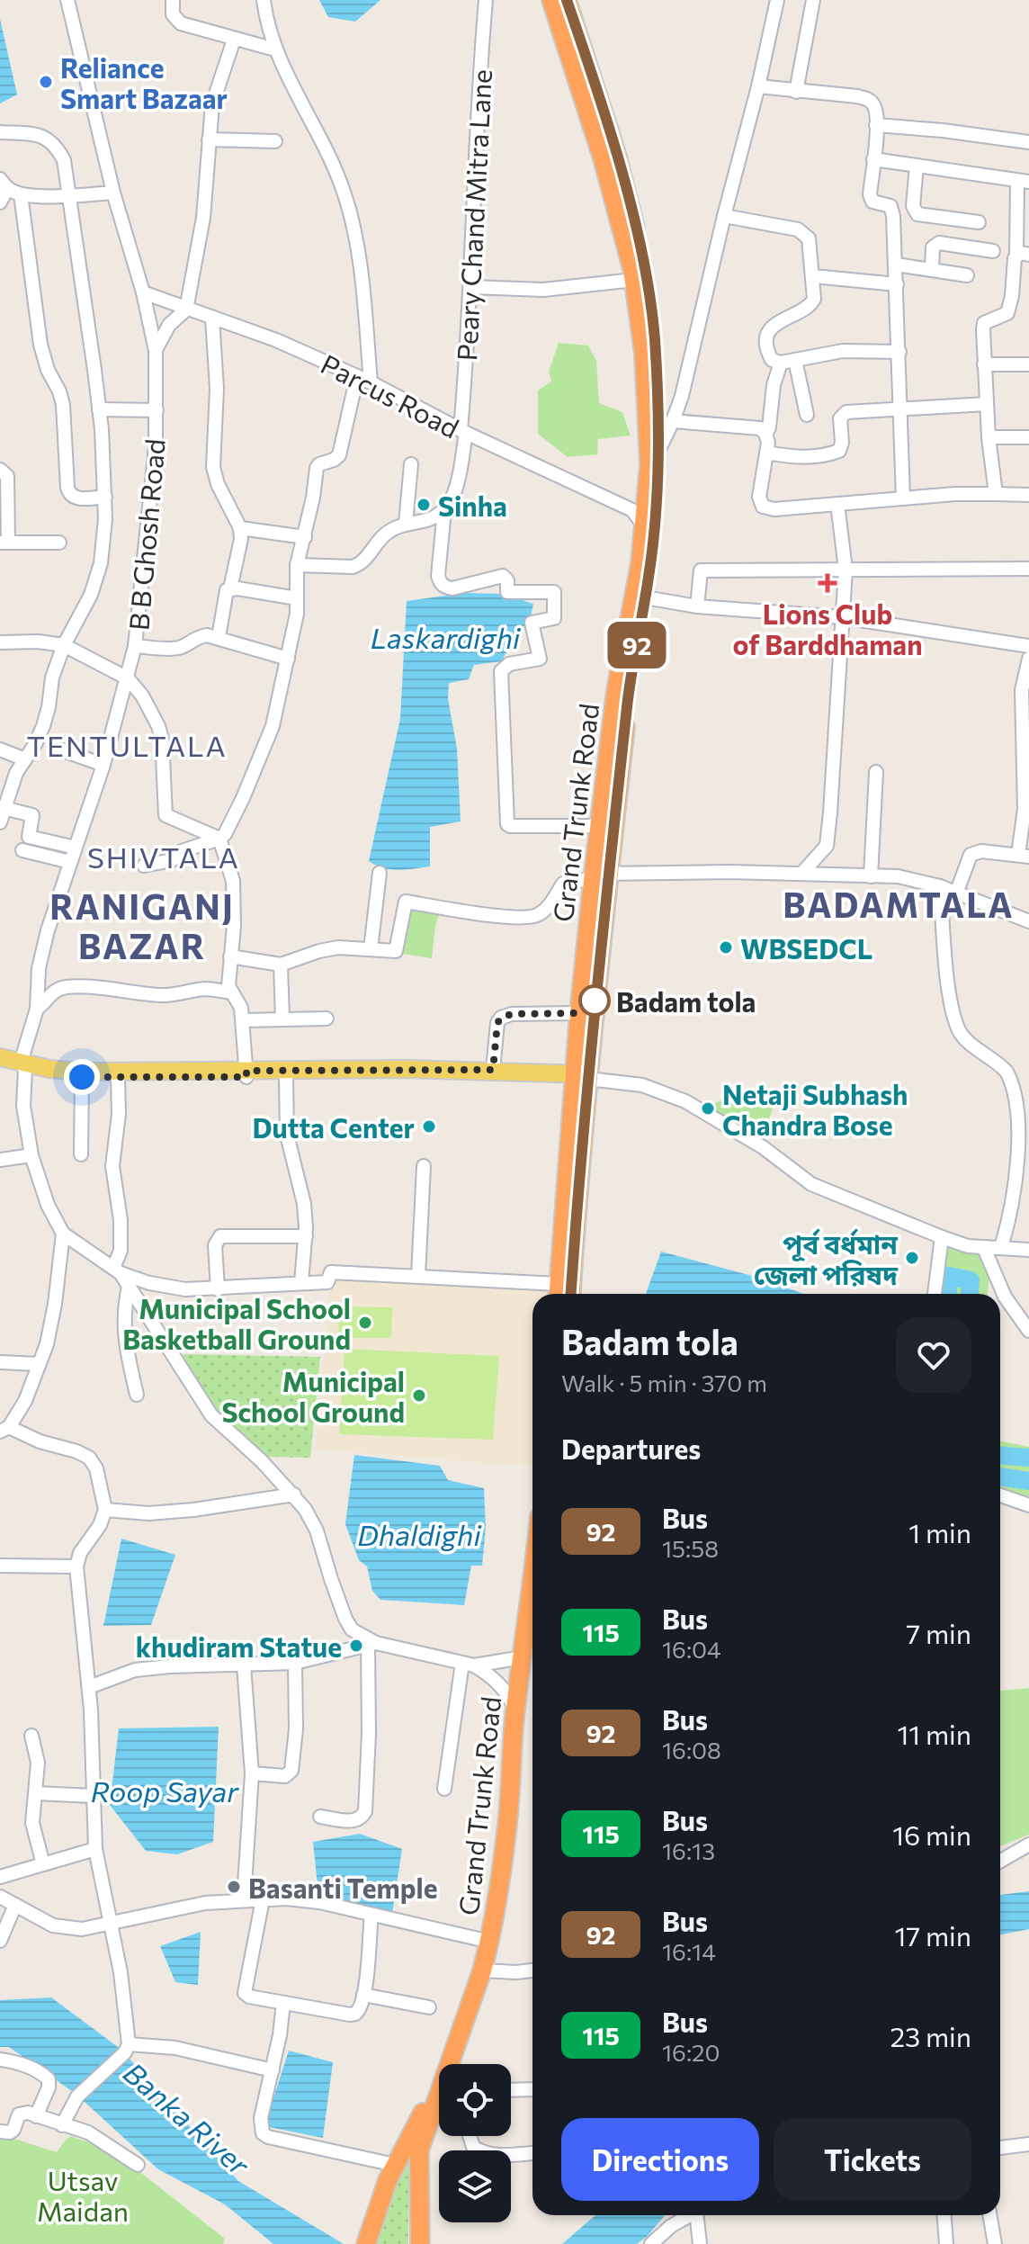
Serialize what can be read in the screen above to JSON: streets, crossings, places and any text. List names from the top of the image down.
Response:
{
  "streets": {
    "highway": ["Grand Trunk Road"],
    "street": ["Peary Chand Mitra Lane", "Parcus Road", "B B Ghosh Road"]
  },
  "crossings": [
    ["Peary Chand Mitra Lane", "Parcus Road"],
    ["Peary Chand Mitra Lane", "Grand Trunk Road"],
    ["Parcus Road", "B B Ghosh Road"],
    ["Parcus Road", "Grand Trunk Road"]
  ],
  "districts": [
    "TENTULTALA",
    "SHIVTALA",
    "BADAMTALA",
    "RANIGANJ BAZAR"
  ],
  "water": [
    "Laskardighi",
    "Dhaldighi",
    "Roop Sayar",
    "Banka River"
  ],
  "parks": ["Utsav Maidan"],
  "places": {
    "other": [
      "Reliance Smart Bazaar",
      "Sinha",
      "WBSEDCL",
      "Badam tola",
      "Netaji Subhash Chandra Bose",
      "Dutta Center",
      "পূর্ব বর্ধমান জেলা পরিষদ",
      "Municipal School Basketball Ground",
      "Municipal School Ground",
      "khudiram Statue",
      "Basanti Temple"
    ],
    "health": ["Lions Club of Barddhaman"]
  },
  "lines": ["bus line 92"],
  "page": {
    "on_map": "92",
    "heading": [
      ["Badam tola", "Walk · 5 min · 370 m"],
      "Departures"
    ],
    "list": [
      {
        "mark": "92",
        "name": "Bus",
        "note": "15:58",
        "value": "1 min"
      },
      {
        "mark": "115",
        "name": "Bus",
        "note": "16:04",
        "value": "7 min"
      },
      {
        "mark": "92",
        "name": "Bus",
        "note": "16:08",
        "value": "11 min"
      },
      {
        "mark": "115",
        "name": "Bus",
        "note": "16:13",
        "value": "16 min"
      },
      {
        "mark": "92",
        "name": "Bus",
        "note": "16:14",
        "value": "17 min"
      },
      {
        "mark": "115",
        "name": "Bus",
        "note": "16:20",
        "value": "23 min"
      }
    ],
    "buttons": ["Directions", "Tickets"]
  }
}
